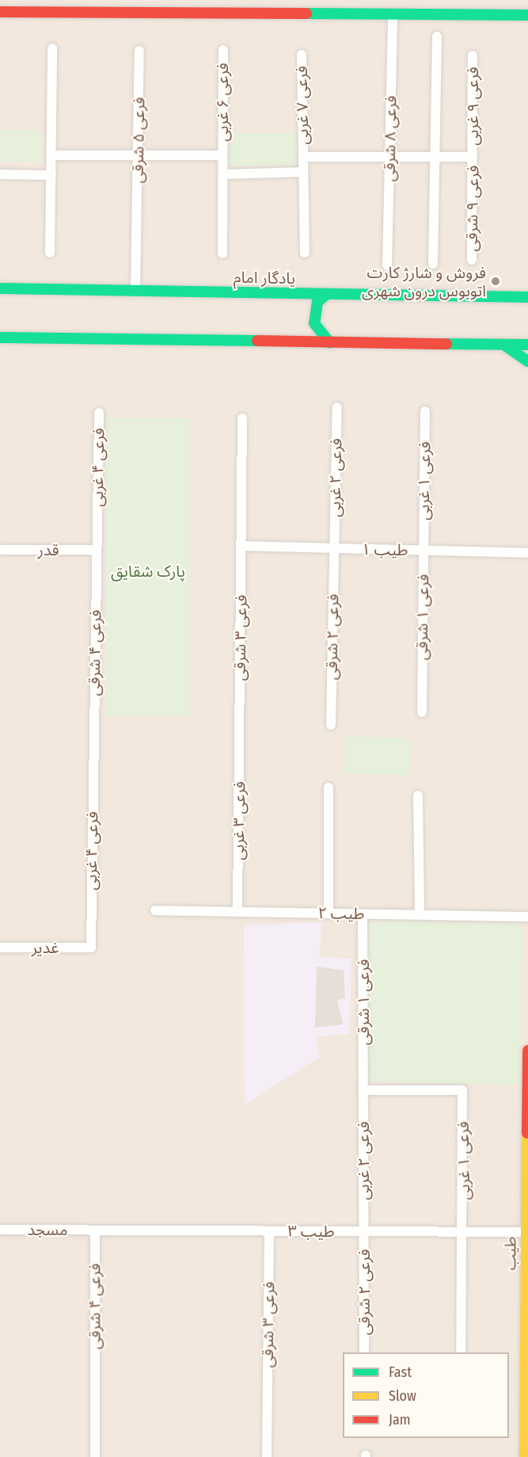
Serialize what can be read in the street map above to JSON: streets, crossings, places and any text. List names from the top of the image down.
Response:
{
  "streets": {
    "main road": ["یادگار امام", "طیب"],
    "street": [
      "فرعی ۶ غربی",
      "فرعی ۷ غربی",
      "فرعی ۹ غربی",
      "فرعی ۸ شرقی",
      "فرعی ۵ شرقی",
      "فرعی ۹ شرقی",
      "فرعی ۴ غربی",
      "فرعی ۲ غربی",
      "فرعی ۱ غربی",
      "قدر",
      "طیب ۱",
      "فرعی ۱ شرقی",
      "فرعی ۲ شرقی",
      "فرعی ۳ شرقی",
      "فرعی ۴ شرقی",
      "فرعی ۳ غربی",
      "طیب ۲",
      "غدیر",
      "مسجد",
      "طیب ۳"
    ]
  },
  "crossings": [
    ["فرعی ۹ غربی", "فرعی ۹ شرقی"],
    ["فرعی ۵ شرقی", "یادگار امام"],
    ["فرعی ۴ غربی", "قدر"],
    ["فرعی ۴ غربی", "فرعی ۴ شرقی"],
    ["فرعی ۴ غربی", "غدیر"],
    ["فرعی ۲ غربی", "فرعی ۱ غربی"],
    ["فرعی ۲ غربی", "طیب ۱"],
    ["فرعی ۲ غربی", "فرعی ۱ شرقی"],
    ["فرعی ۲ غربی", "فرعی ۲ شرقی"],
    ["فرعی ۲ غربی", "طیب ۳"],
    ["فرعی ۱ غربی", "طیب ۱"],
    ["فرعی ۱ غربی", "فرعی ۱ شرقی"],
    ["فرعی ۱ غربی", "طیب ۳"],
    ["قدر", "فرعی ۴ شرقی"],
    ["طیب ۱", "فرعی ۱ شرقی"],
    ["طیب ۱", "فرعی ۲ شرقی"],
    ["طیب ۱", "فرعی ۳ شرقی"],
    ["فرعی ۱ شرقی", "طیب ۲"],
    ["فرعی ۲ شرقی", "طیب ۳"],
    ["فرعی ۳ شرقی", "فرعی ۳ غربی"],
    ["فرعی ۳ شرقی", "طیب ۳"],
    ["فرعی ۴ شرقی", "مسجد"],
    ["فرعی ۴ شرقی", "طیب ۳"],
    ["فرعی ۳ غربی", "طیب ۲"],
    ["مسجد", "طیب ۳"],
    ["طیب ۳", "طیب"]
  ],
  "parks": ["پارک شقایق"],
  "places": ["فروش و شارژ کارت اتوبوس درون شهری"],
  "legend": ["Fast", "Slow", "Jam"]
}
